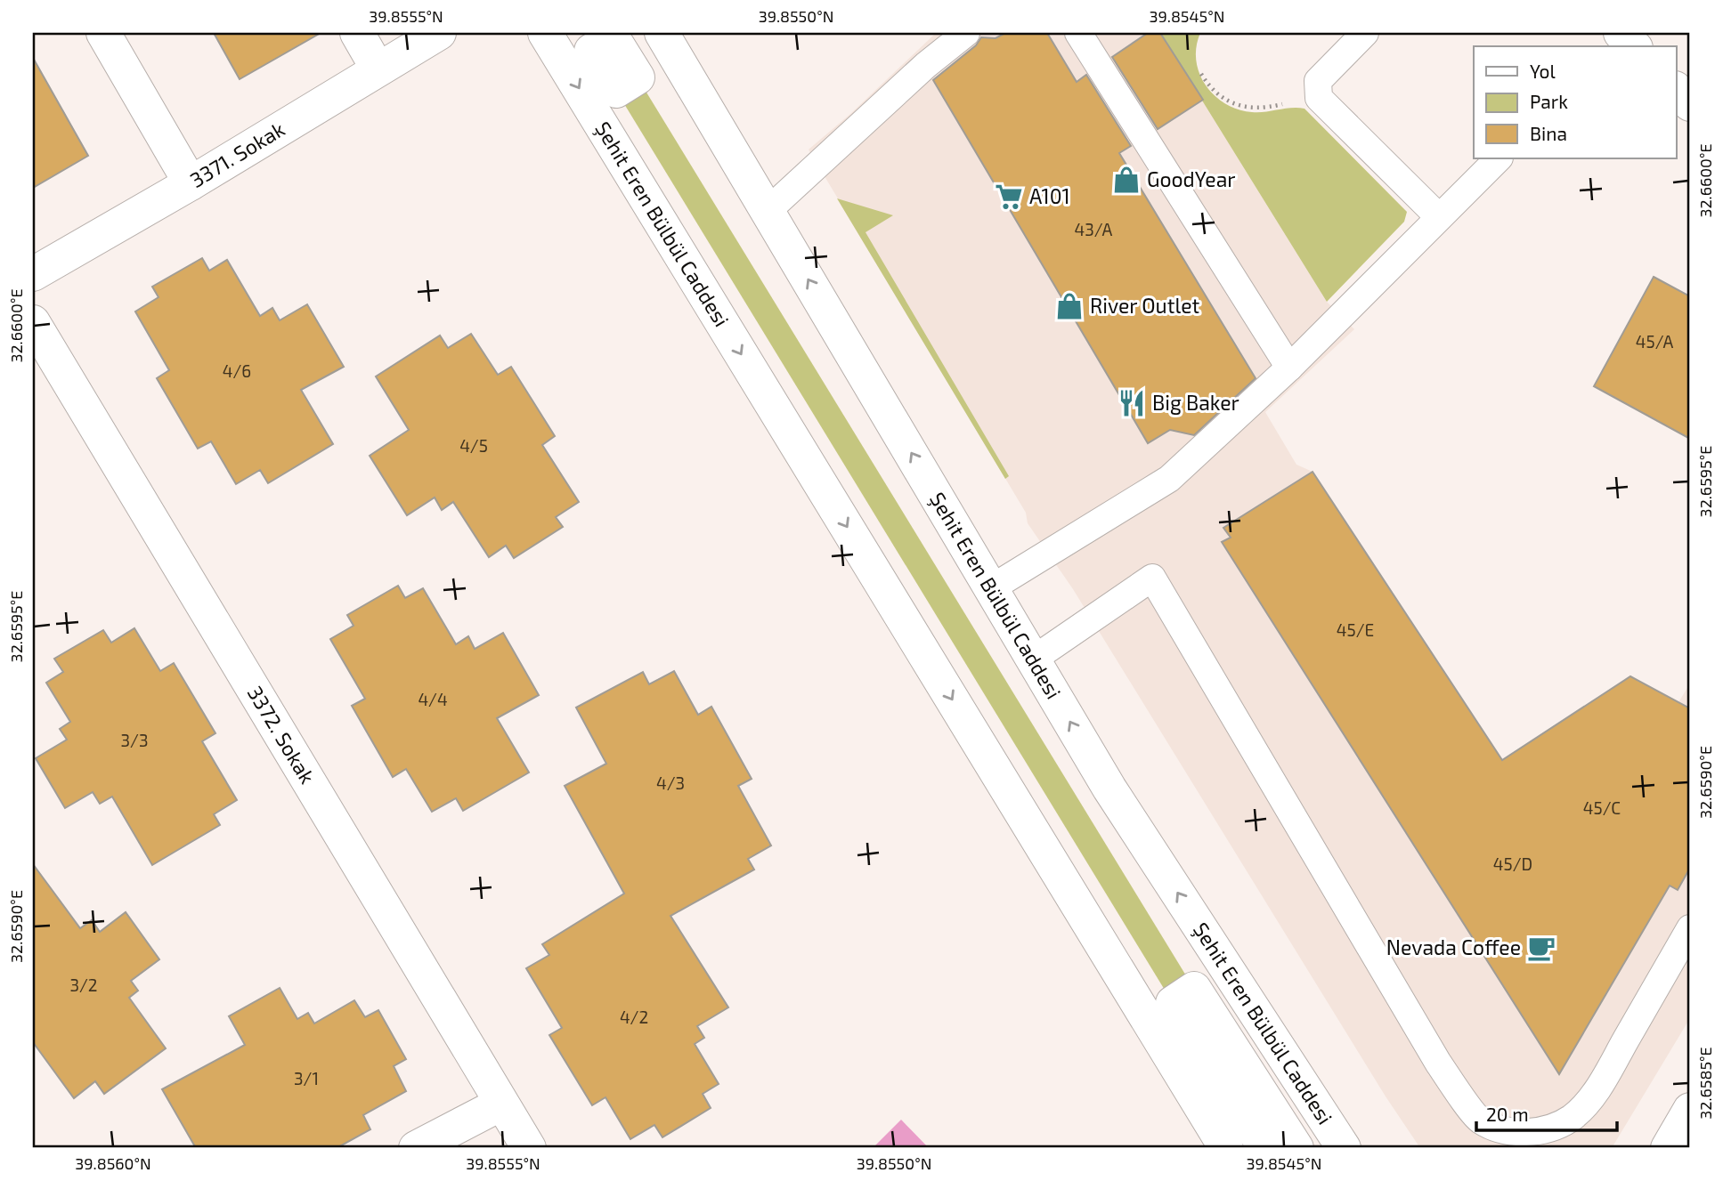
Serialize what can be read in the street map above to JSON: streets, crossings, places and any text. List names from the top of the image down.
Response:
{
  "streets": {
    "main road": ["3371. Sokak", "Şehit Eren Bülbül Caddesi", "3372. Sokak"]
  },
  "places": {
    "shop": ["GoodYear", "River Outlet"],
    "supermarket": ["A101"],
    "restaurant": ["Big Baker"],
    "cafe": ["Nevada Coffee"]
  },
  "house_numbers": [
    "43/A",
    "45/A",
    "4/6",
    "4/5",
    "45/E",
    "4/4",
    "3/3",
    "4/3",
    "45/C",
    "45/D",
    "3/2",
    "4/2",
    "3/1"
  ],
  "legend": ["Yol", "Park", "Bina"],
  "scale_bar": "20 m",
  "coordinates": [
    "39.8555°N",
    "39.8550°N",
    "39.8545°N",
    "32.6600°E",
    "32.6595°E",
    "32.6590°E",
    "32.6585°E",
    "39.8560°N"
  ]
}
